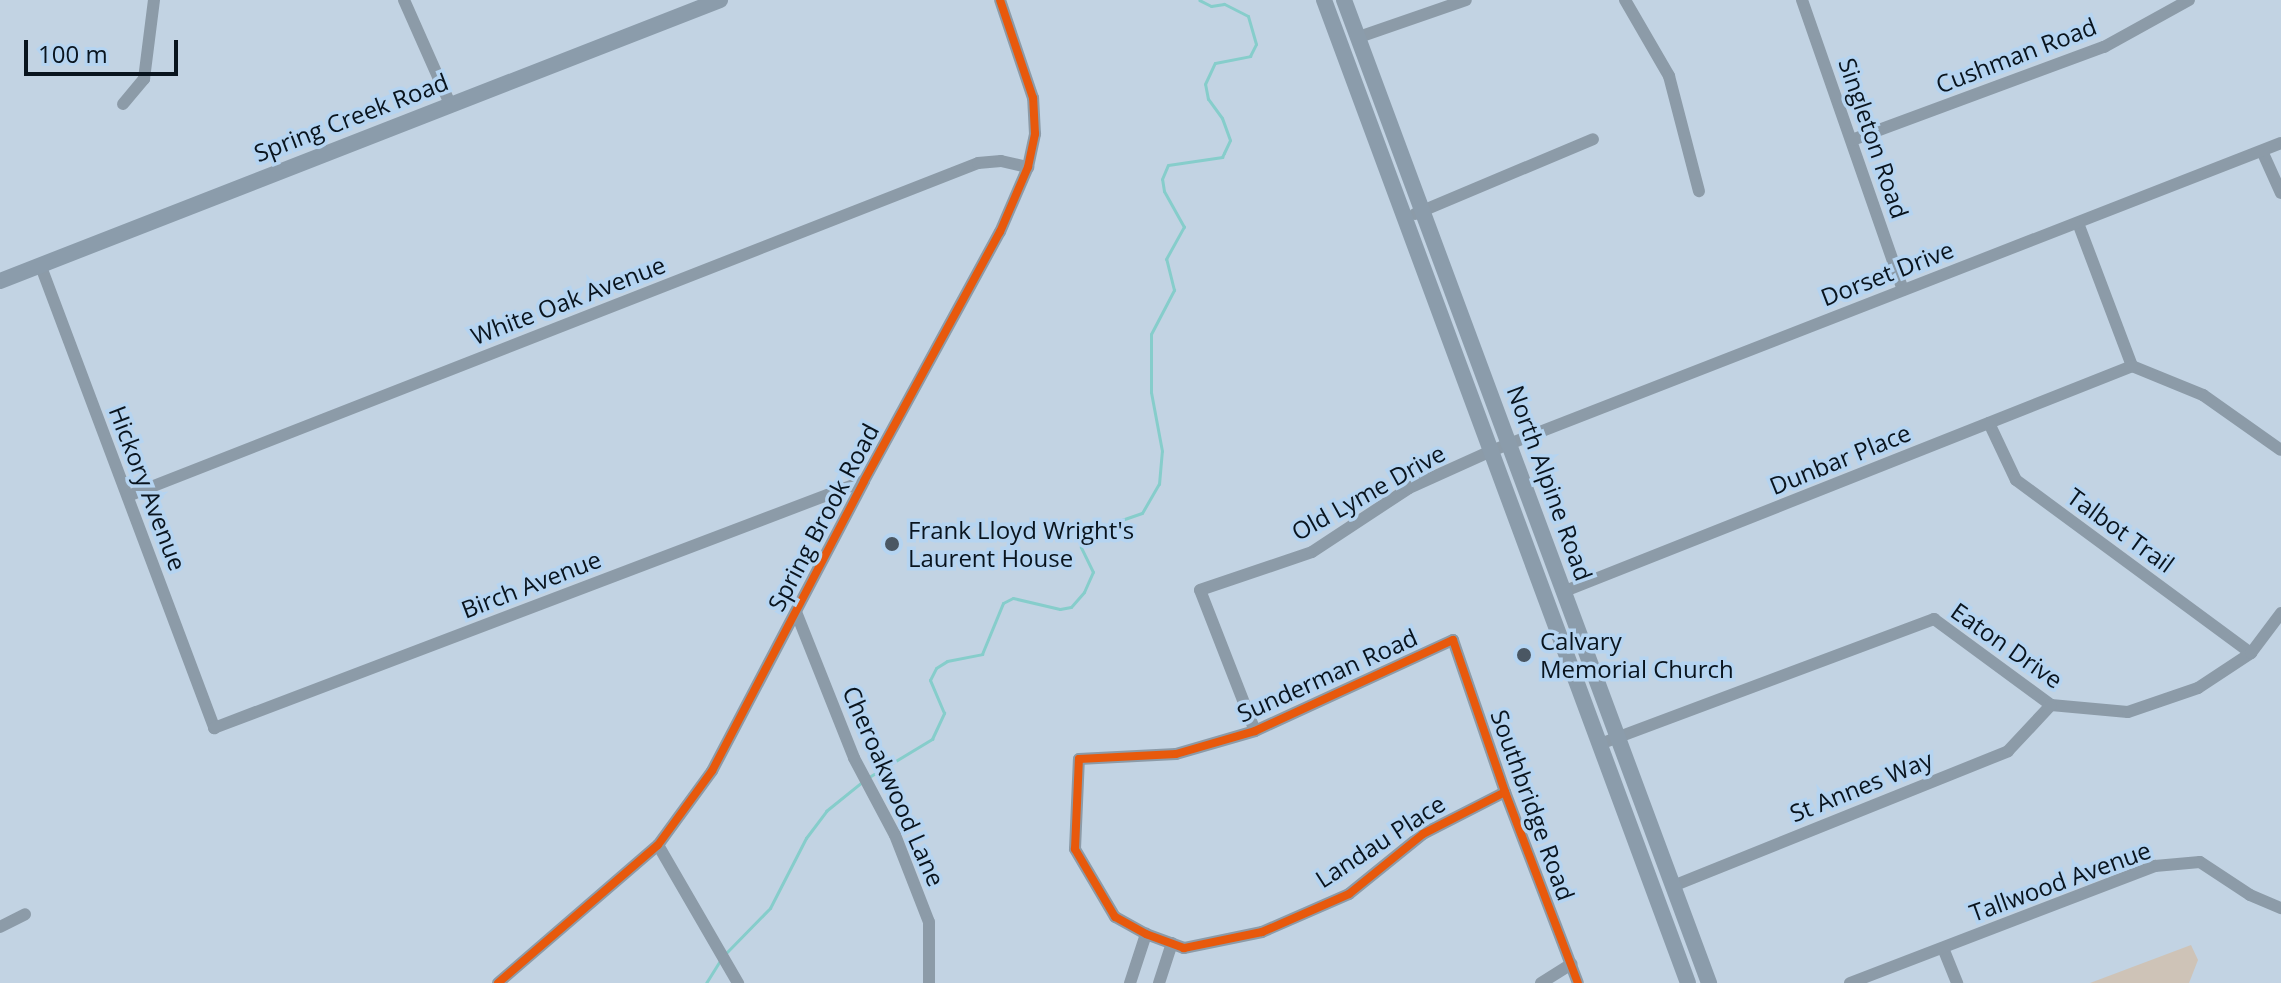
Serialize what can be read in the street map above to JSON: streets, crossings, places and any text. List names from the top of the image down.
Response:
{
  "streets": {
    "main road": ["Spring Creek Road", "North Alpine Road"],
    "street": [
      "Cushman Road",
      "Singleton Road",
      "Dorset Drive",
      "White Oak Avenue",
      "Dunbar Place",
      "Hickory Avenue",
      "Old Lyme Drive",
      "Spring Brook Road",
      "Talbot Trail",
      "Birch Avenue",
      "Eaton Drive",
      "Sunderman Road",
      "Cheroakwood Lane",
      "St Annes Way",
      "Southbridge Road",
      "Landau Place",
      "Tallwood Avenue"
    ]
  },
  "crossings": [
    ["Cushman Road", "Singleton Road"],
    ["Spring Creek Road", "Hickory Avenue"],
    ["Singleton Road", "Dorset Drive"],
    ["Dorset Drive", "North Alpine Road"],
    ["Dorset Drive", "Old Lyme Drive"],
    ["White Oak Avenue", "Hickory Avenue"],
    ["White Oak Avenue", "Spring Brook Road"],
    ["Dunbar Place", "North Alpine Road"],
    ["Dunbar Place", "Talbot Trail"],
    ["North Alpine Road", "Old Lyme Drive"],
    ["North Alpine Road", "Eaton Drive"],
    ["North Alpine Road", "St Annes Way"],
    ["Hickory Avenue", "Birch Avenue"],
    ["Old Lyme Drive", "Sunderman Road"],
    ["Spring Brook Road", "Birch Avenue"],
    ["Spring Brook Road", "Cheroakwood Lane"],
    ["Talbot Trail", "Eaton Drive"],
    ["Eaton Drive", "St Annes Way"],
    ["Sunderman Road", "Southbridge Road"],
    ["Sunderman Road", "Landau Place"],
    ["Southbridge Road", "Landau Place"]
  ],
  "places": ["Frank Lloyd Wright's Laurent House", "Calvary Memorial Church"],
  "scale_bar": "100 m"
}
